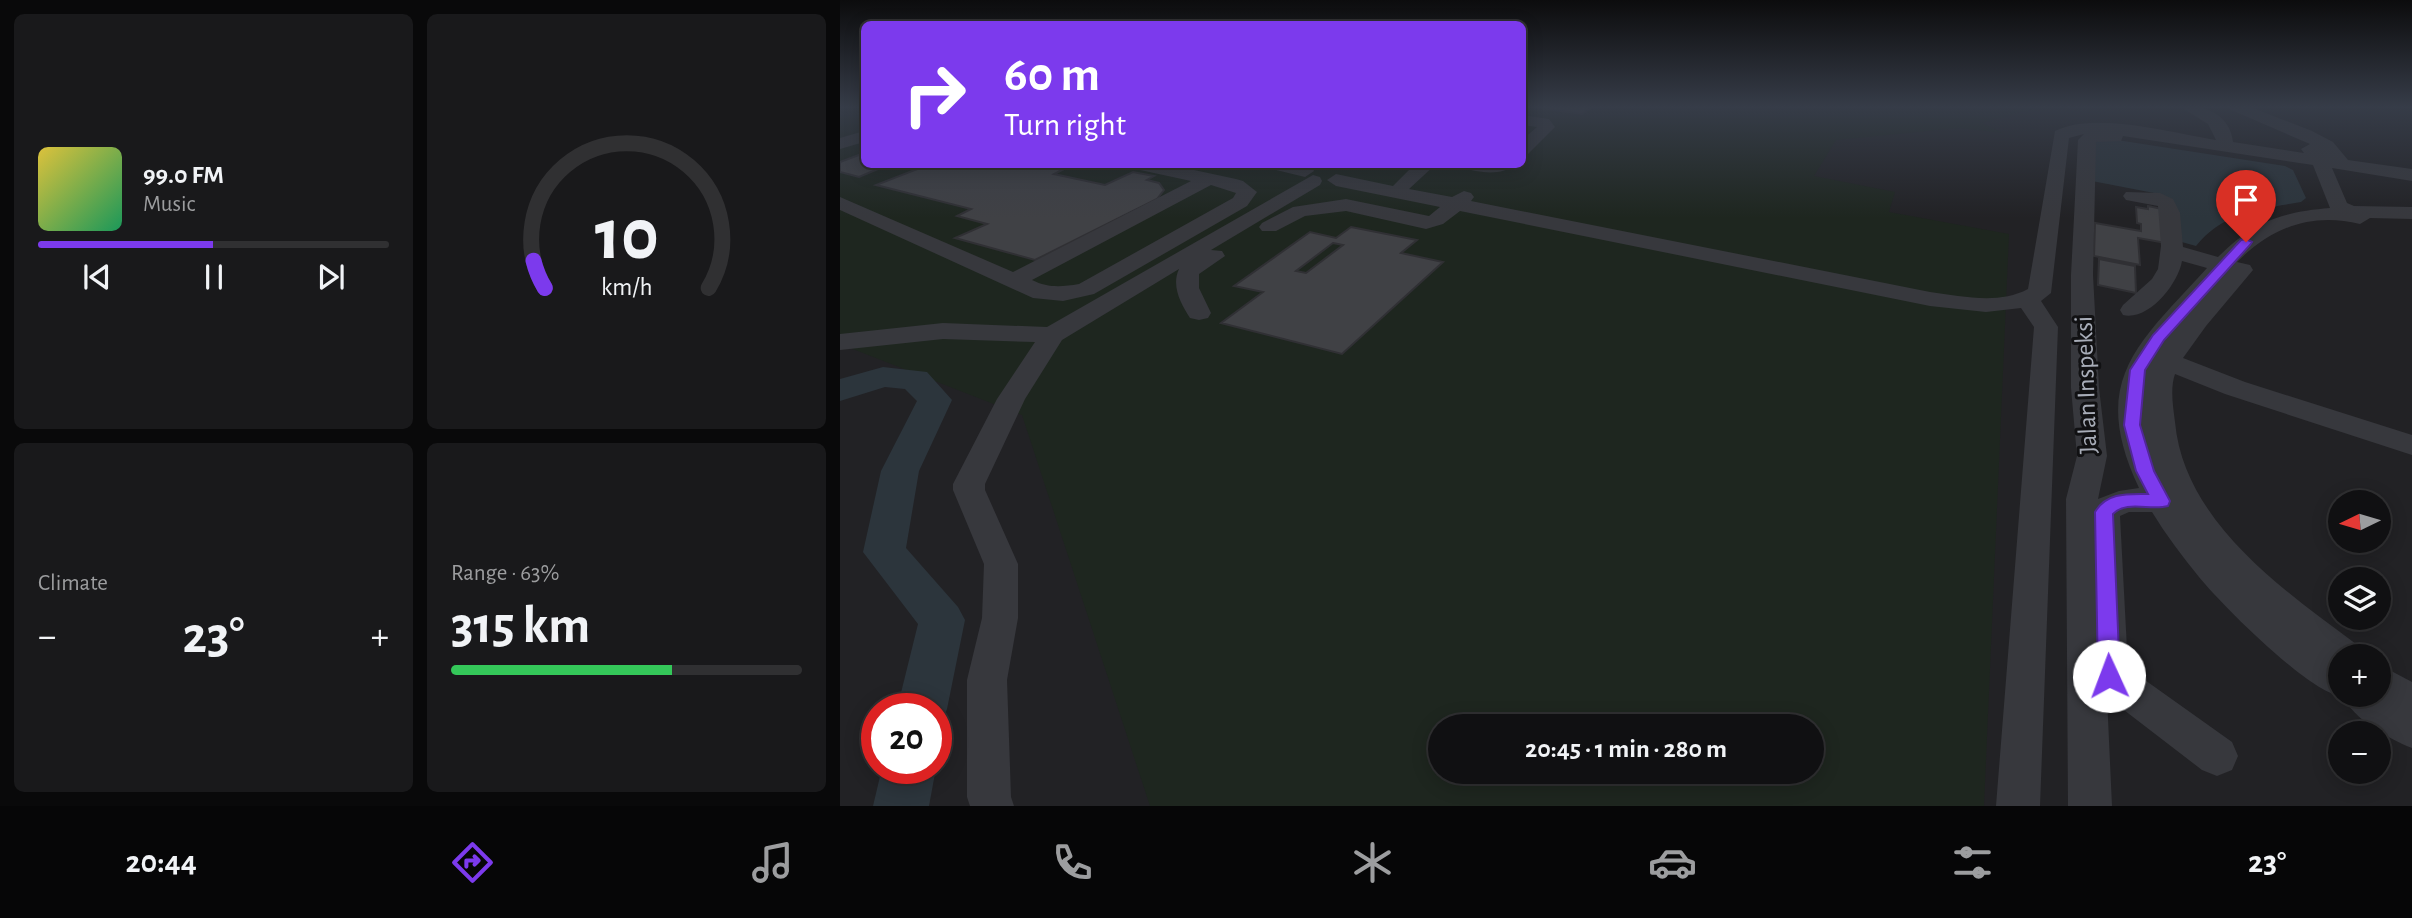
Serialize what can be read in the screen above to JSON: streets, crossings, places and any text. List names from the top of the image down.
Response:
{
  "streets": {
    "lane": ["Jalan Inspeksi"]
  },
  "north": "left",
  "page": {
    "turn": ["60 m", "Turn right"],
    "song": ["99.0 FM", "Music"],
    "tile": [
      "Climate",
      ["Range · 63%", "315 km"]
    ],
    "map_buttons": ["+", "−"],
    "heat": ["−", "23°", "+"],
    "limit": "20",
    "trip": "20:45 · 1 min · 280 m",
    "tabs": ["20:44", "23°"],
    "gauge": ["10", "km/h"]
  }
}
